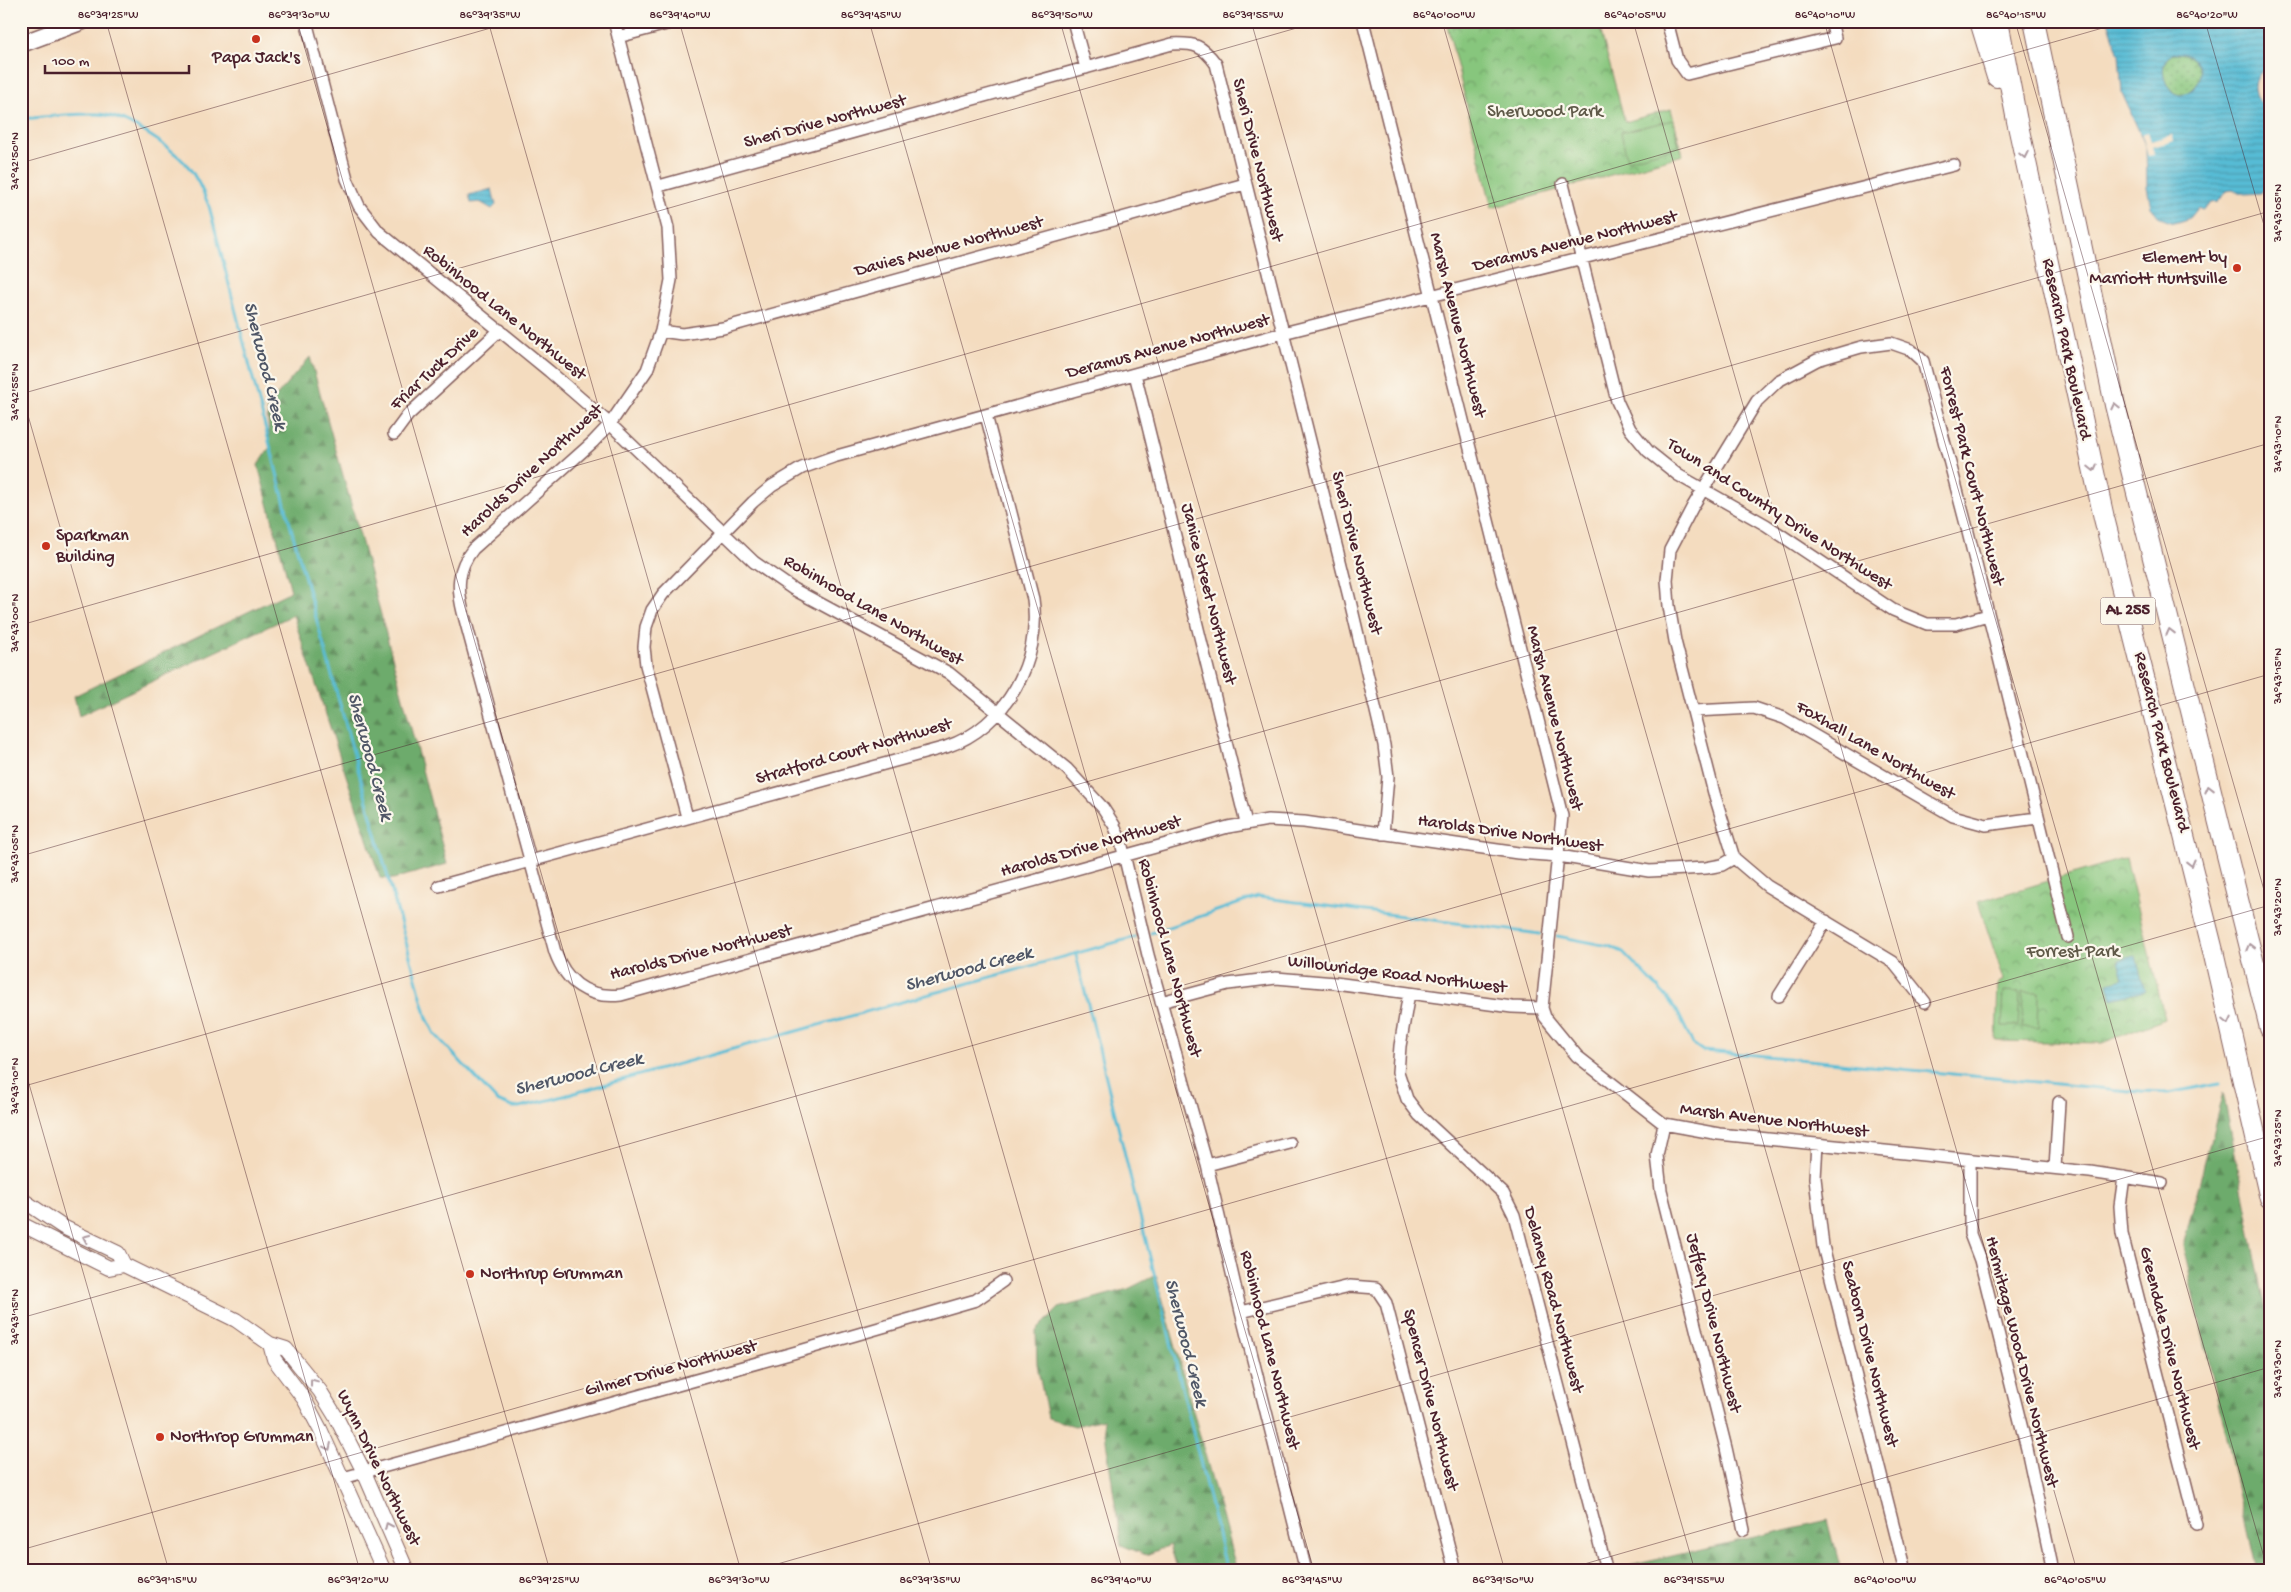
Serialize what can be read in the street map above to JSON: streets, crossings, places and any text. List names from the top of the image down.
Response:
{
  "streets": {
    "highway": ["Research Park Boulevard", "AL 255"],
    "street": [
      "Sheri Drive Northwest",
      "Deramus Avenue Northwest",
      "Davies Avenue Northwest",
      "Robinhood Lane Northwest",
      "Marsh Avenue Northwest",
      "Friar Tuck Drive",
      "Harolds Drive Northwest",
      "Forrest Park Court Northwest",
      "Town and Country Drive Northwest",
      "Janice Street Northwest",
      "Foxhall Lane Northwest",
      "Stratford Court Northwest",
      "Willowridge Road Northwest",
      "Delaney Road Northwest",
      "Jeffery Drive Northwest",
      "Greendale Drive Northwest",
      "Seaborn Drive Northwest",
      "Hermitage Wood Drive Northwest",
      "Gilmer Drive Northwest",
      "Spencer Drive Northwest",
      "Wynn Drive Northwest"
    ]
  },
  "crossings": [
    ["Sheri Drive Northwest", "Deramus Avenue Northwest"],
    ["Sheri Drive Northwest", "Davies Avenue Northwest"],
    ["Sheri Drive Northwest", "Harolds Drive Northwest"],
    ["Deramus Avenue Northwest", "Robinhood Lane Northwest"],
    ["Deramus Avenue Northwest", "Marsh Avenue Northwest"],
    ["Deramus Avenue Northwest", "Town and Country Drive Northwest"],
    ["Deramus Avenue Northwest", "Janice Street Northwest"],
    ["Deramus Avenue Northwest", "Stratford Court Northwest"],
    ["Davies Avenue Northwest", "Harolds Drive Northwest"],
    ["Robinhood Lane Northwest", "Friar Tuck Drive"],
    ["Robinhood Lane Northwest", "Harolds Drive Northwest"],
    ["Robinhood Lane Northwest", "Stratford Court Northwest"],
    ["Robinhood Lane Northwest", "Willowridge Road Northwest"],
    ["Robinhood Lane Northwest", "Spencer Drive Northwest"],
    ["Marsh Avenue Northwest", "Harolds Drive Northwest"],
    ["Marsh Avenue Northwest", "Willowridge Road Northwest"],
    ["Marsh Avenue Northwest", "Jeffery Drive Northwest"],
    ["Marsh Avenue Northwest", "Greendale Drive Northwest"],
    ["Marsh Avenue Northwest", "Seaborn Drive Northwest"],
    ["Marsh Avenue Northwest", "Hermitage Wood Drive Northwest"],
    ["Harolds Drive Northwest", "Forrest Park Court Northwest"],
    ["Harolds Drive Northwest", "Janice Street Northwest"],
    ["Harolds Drive Northwest", "Stratford Court Northwest"],
    ["Forrest Park Court Northwest", "Town and Country Drive Northwest"],
    ["Forrest Park Court Northwest", "Foxhall Lane Northwest"],
    ["Willowridge Road Northwest", "Delaney Road Northwest"],
    ["Gilmer Drive Northwest", "Wynn Drive Northwest"]
  ],
  "water": ["Sherwood Creek"],
  "parks": ["Sherwood Park", "Forrest Park"],
  "places": [
    "Papa Jack's",
    "Element by Marriott Huntsville",
    "Sparkman Building",
    "Northrup Grumman",
    "Northrop Grumman"
  ],
  "scale_bar": "100 m",
  "coordinates": [
    "86°39'25\"W",
    "86°39'30\"W",
    "86°39'35\"W",
    "86°39'40\"W",
    "86°39'45\"W",
    "86°39'50\"W",
    "86°39'55\"W",
    "86°40'00\"W",
    "86°40'05\"W",
    "86°40'10\"W",
    "86°40'15\"W",
    "86°40'20\"W",
    "34°42'50\"N",
    "34°43'05\"N",
    "34°42'55\"N",
    "34°43'10\"N",
    "34°43'00\"N",
    "34°43'15\"N",
    "34°43'20\"N",
    "34°43'25\"N",
    "34°43'30\"N",
    "86°39'15\"W",
    "86°39'20\"W"
  ]
}
